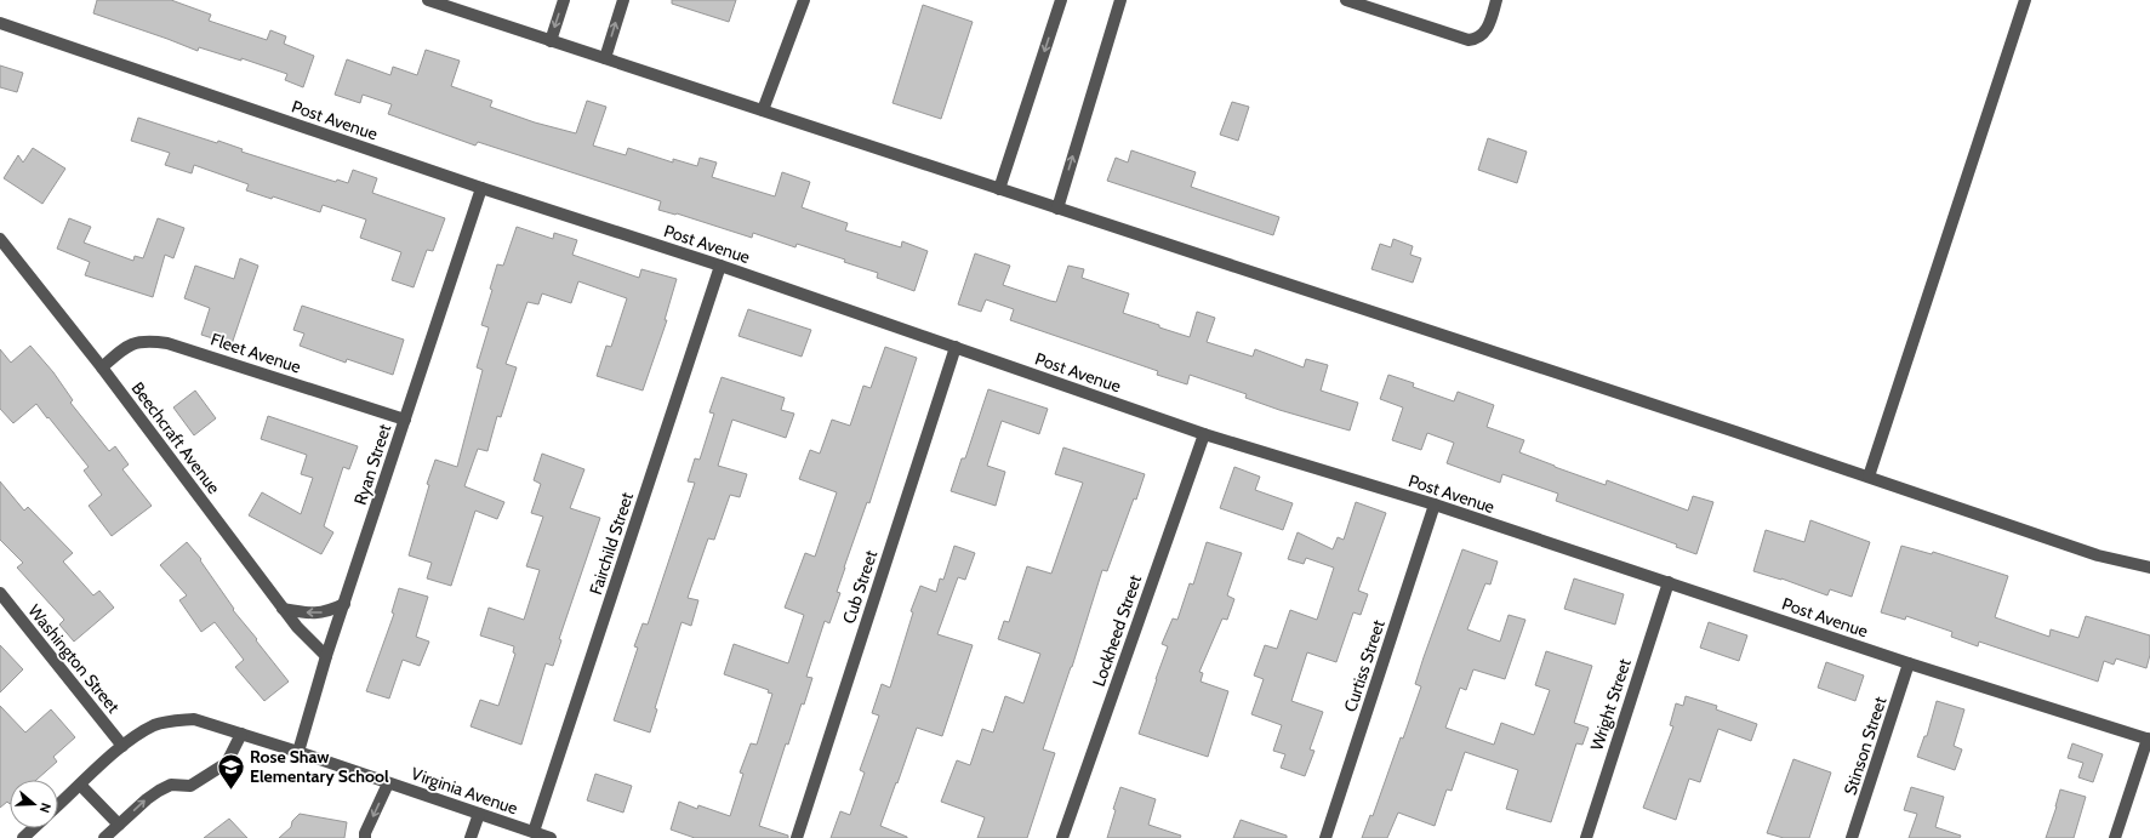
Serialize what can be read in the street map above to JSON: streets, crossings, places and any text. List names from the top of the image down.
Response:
{
  "streets": {
    "street": [
      "Post Avenue",
      "Fleet Avenue",
      "Beechcraft Avenue",
      "Ryan Street",
      "Fairchild Street",
      "Cub Street",
      "Lockheed Street",
      "Washington Street",
      "Curtiss Street",
      "Wright Street",
      "Stinson Street",
      "Virginia Avenue"
    ]
  },
  "crossings": [
    ["Post Avenue", "Ryan Street"],
    ["Post Avenue", "Fairchild Street"],
    ["Post Avenue", "Cub Street"],
    ["Post Avenue", "Lockheed Street"],
    ["Post Avenue", "Curtiss Street"],
    ["Post Avenue", "Wright Street"],
    ["Post Avenue", "Stinson Street"],
    ["Fleet Avenue", "Beechcraft Avenue"],
    ["Fleet Avenue", "Ryan Street"],
    ["Beechcraft Avenue", "Ryan Street"],
    ["Ryan Street", "Virginia Avenue"],
    ["Fairchild Street", "Virginia Avenue"],
    ["Washington Street", "Virginia Avenue"]
  ],
  "places": {
    "school or university": ["Rose Shaw Elementary School"]
  },
  "north": "right"
}
